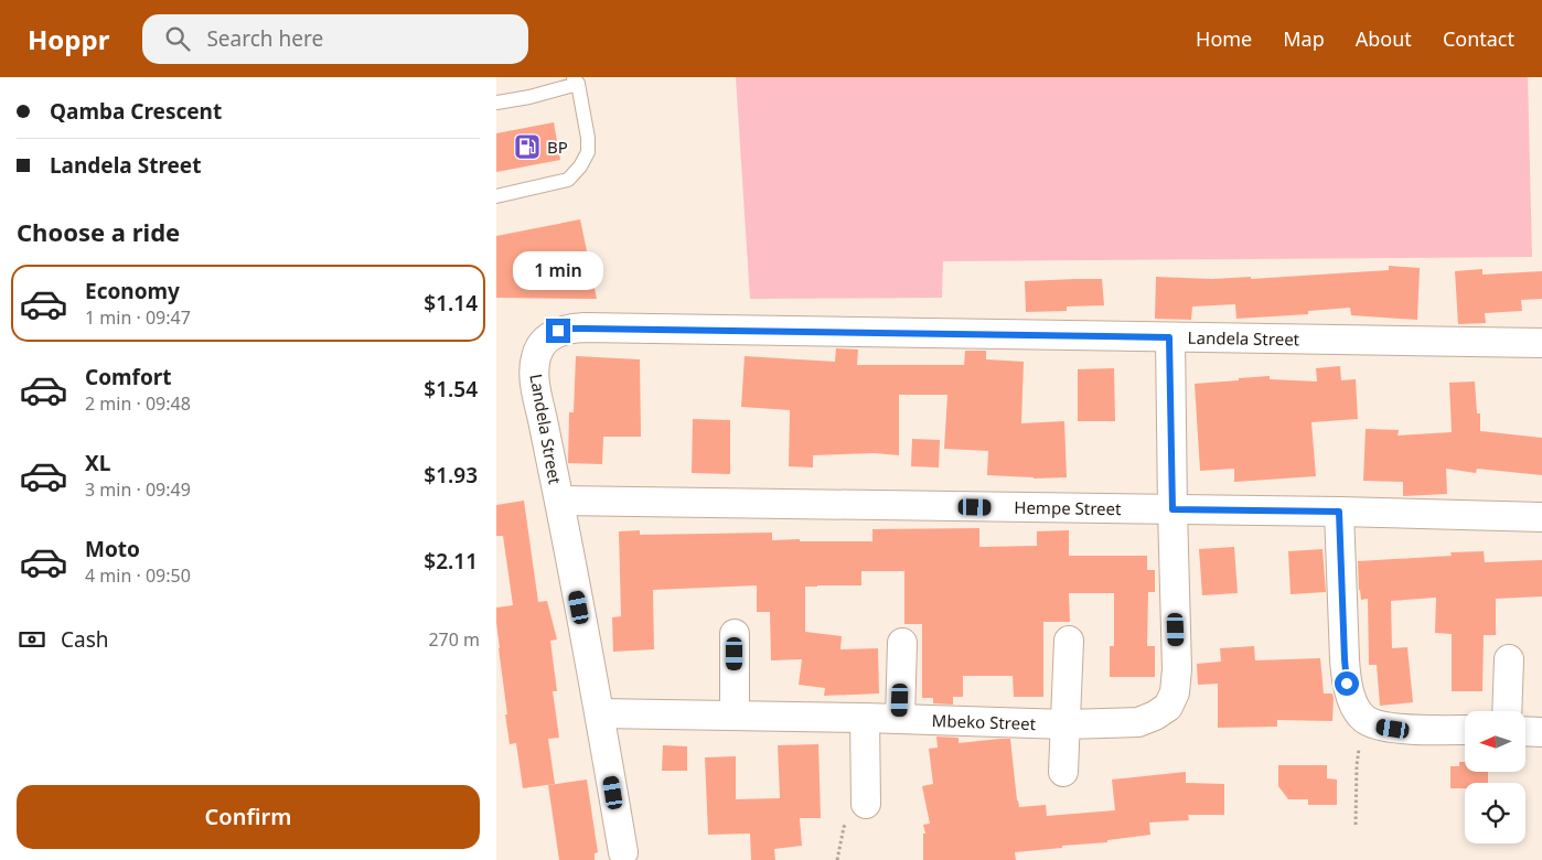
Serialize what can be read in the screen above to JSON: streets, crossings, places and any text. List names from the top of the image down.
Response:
{
  "streets": {
    "street": ["Landela Street", "Hempe Street", "Mbeko Street"]
  },
  "crossings": [
    ["Landela Street", "Hempe Street"],
    ["Landela Street", "Mbeko Street"],
    ["Hempe Street", "Mbeko Street"]
  ],
  "places": {
    "fuel station": ["BP"]
  },
  "north": "left",
  "page": {
    "header": "Hoppr",
    "search": "Search here",
    "nav": [
      "Home",
      "Map",
      "About",
      "Contact"
    ],
    "banner": ["Qamba Crescent", "Landela Street"],
    "heading": "Choose a ride",
    "bubble": "1 min",
    "list": [
      {
        "name": "Economy",
        "note": "1 min · 09:47",
        "value": "$1.14"
      },
      {
        "name": "Comfort",
        "note": "2 min · 09:48",
        "value": "$1.54"
      },
      {
        "name": "XL",
        "note": "3 min · 09:49",
        "value": "$1.93"
      },
      {
        "name": "Moto",
        "note": "4 min · 09:50",
        "value": "$2.11"
      }
    ],
    "pay": ["Cash", "270 m"],
    "buttons": "Confirm"
  }
}
